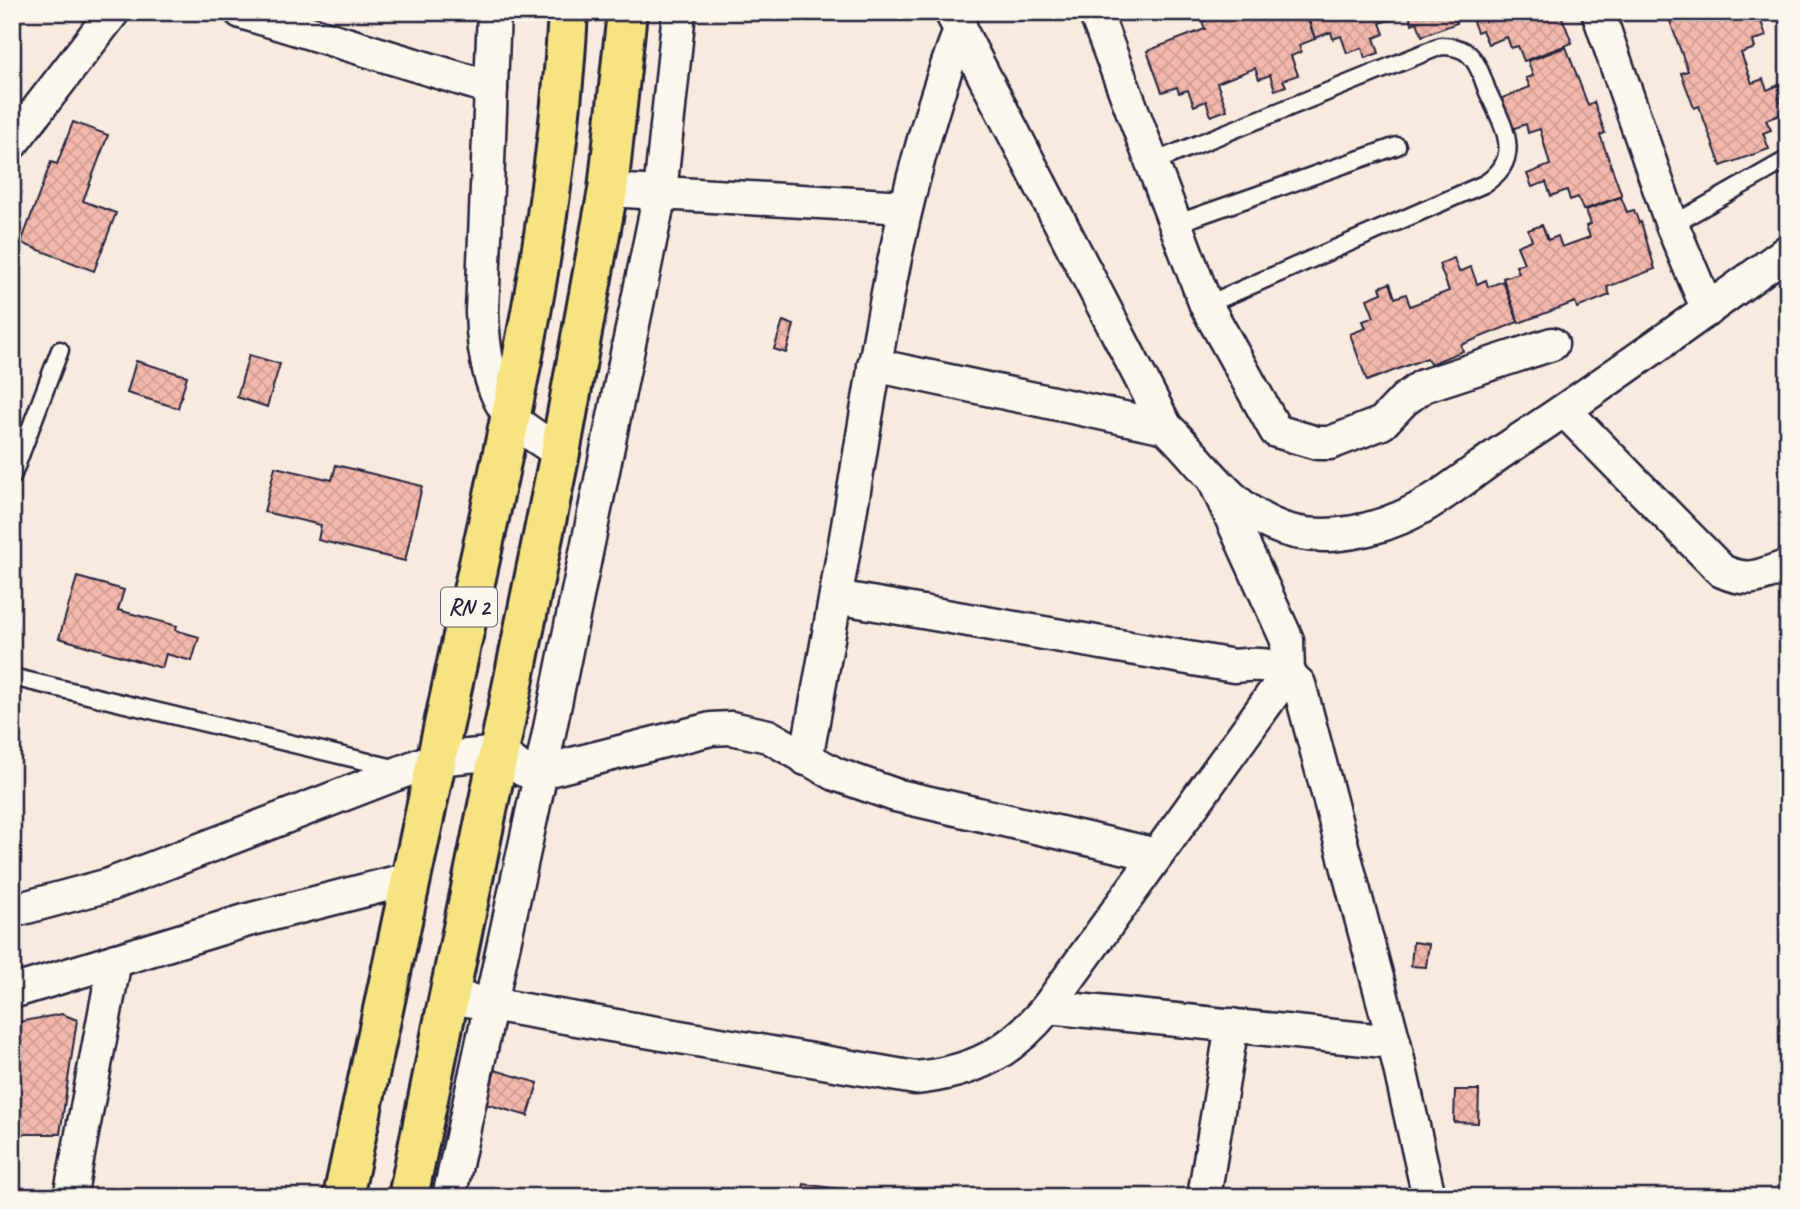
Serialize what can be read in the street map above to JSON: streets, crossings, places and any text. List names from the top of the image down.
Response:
{
  "streets": {
    "highway": ["RN 2"]
  }
}
